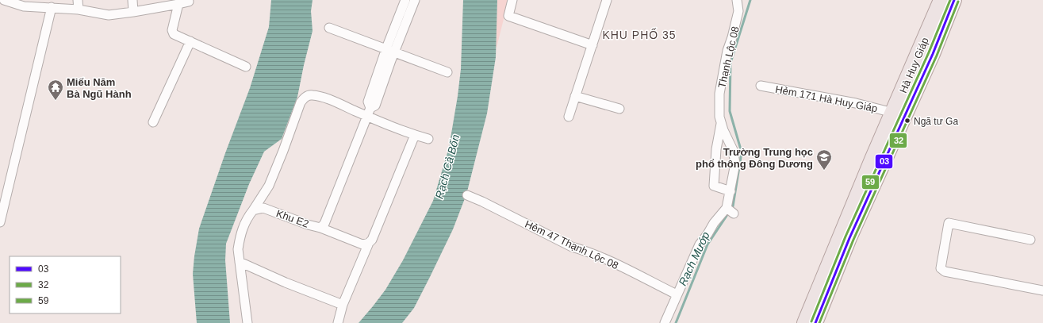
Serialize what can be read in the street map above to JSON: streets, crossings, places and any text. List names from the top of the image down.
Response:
{
  "streets": {
    "main road": ["Hà Huy Giáp"],
    "street": [
      "Thạnh Lộc 08",
      "Hẻm 171 Hà Huy Giáp",
      "Khu E2",
      "Hẻm 47 Thạnh Lộc 08"
    ]
  },
  "crossings": [
    ["Thạnh Lộc 08", "Hẻm 47 Thạnh Lộc 08"],
    ["Hà Huy Giáp", "Hẻm 171 Hà Huy Giáp"]
  ],
  "districts": ["KHU PHỐ 35"],
  "water": ["Rạch Cả Bốn", "Rạch Mướp"],
  "places": {
    "temple": ["Miếu Năm Bà Ngũ Hành"],
    "other": ["Ngã tư Ga"],
    "school or university": ["Trường Trung học phổ thông Đông Dương"]
  },
  "lines": ["transit line 03", "transit line 59", "transit line 32"],
  "legend": ["03", "32", "59"]
}
